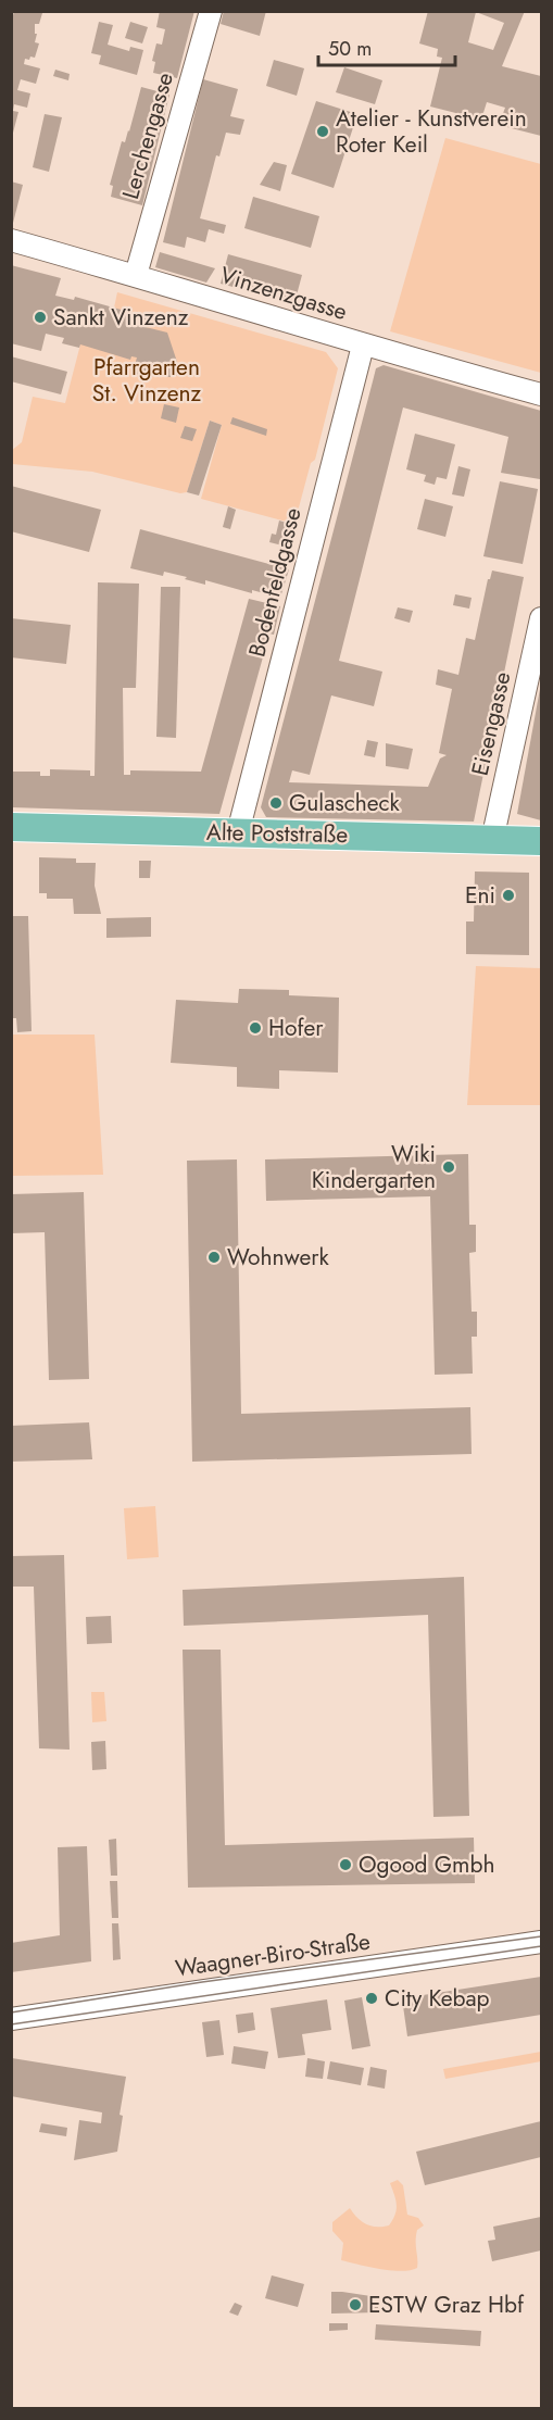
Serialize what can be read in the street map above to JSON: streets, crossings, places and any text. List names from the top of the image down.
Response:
{
  "streets": {
    "main road": ["Alte Poststraße"],
    "street": [
      "Lerchengasse",
      "Vinzenzgasse",
      "Bodenfeldgasse",
      "Eisengasse",
      "Waagner-Biro-Straße"
    ]
  },
  "crossings": [
    ["Lerchengasse", "Vinzenzgasse"],
    ["Vinzenzgasse", "Bodenfeldgasse"],
    ["Bodenfeldgasse", "Alte Poststraße"],
    ["Eisengasse", "Alte Poststraße"]
  ],
  "parks": ["Pfarrgarten St. Vinzenz"],
  "places": [
    "Atelier - Kunstverein Roter Keil",
    "Sankt Vinzenz",
    "Gulascheck",
    "Eni",
    "Hofer",
    "Wiki Kindergarten",
    "Wohnwerk",
    "Ogood Gmbh",
    "City Kebap",
    "ESTW Graz Hbf"
  ],
  "scale_bar": "50 m"
}
